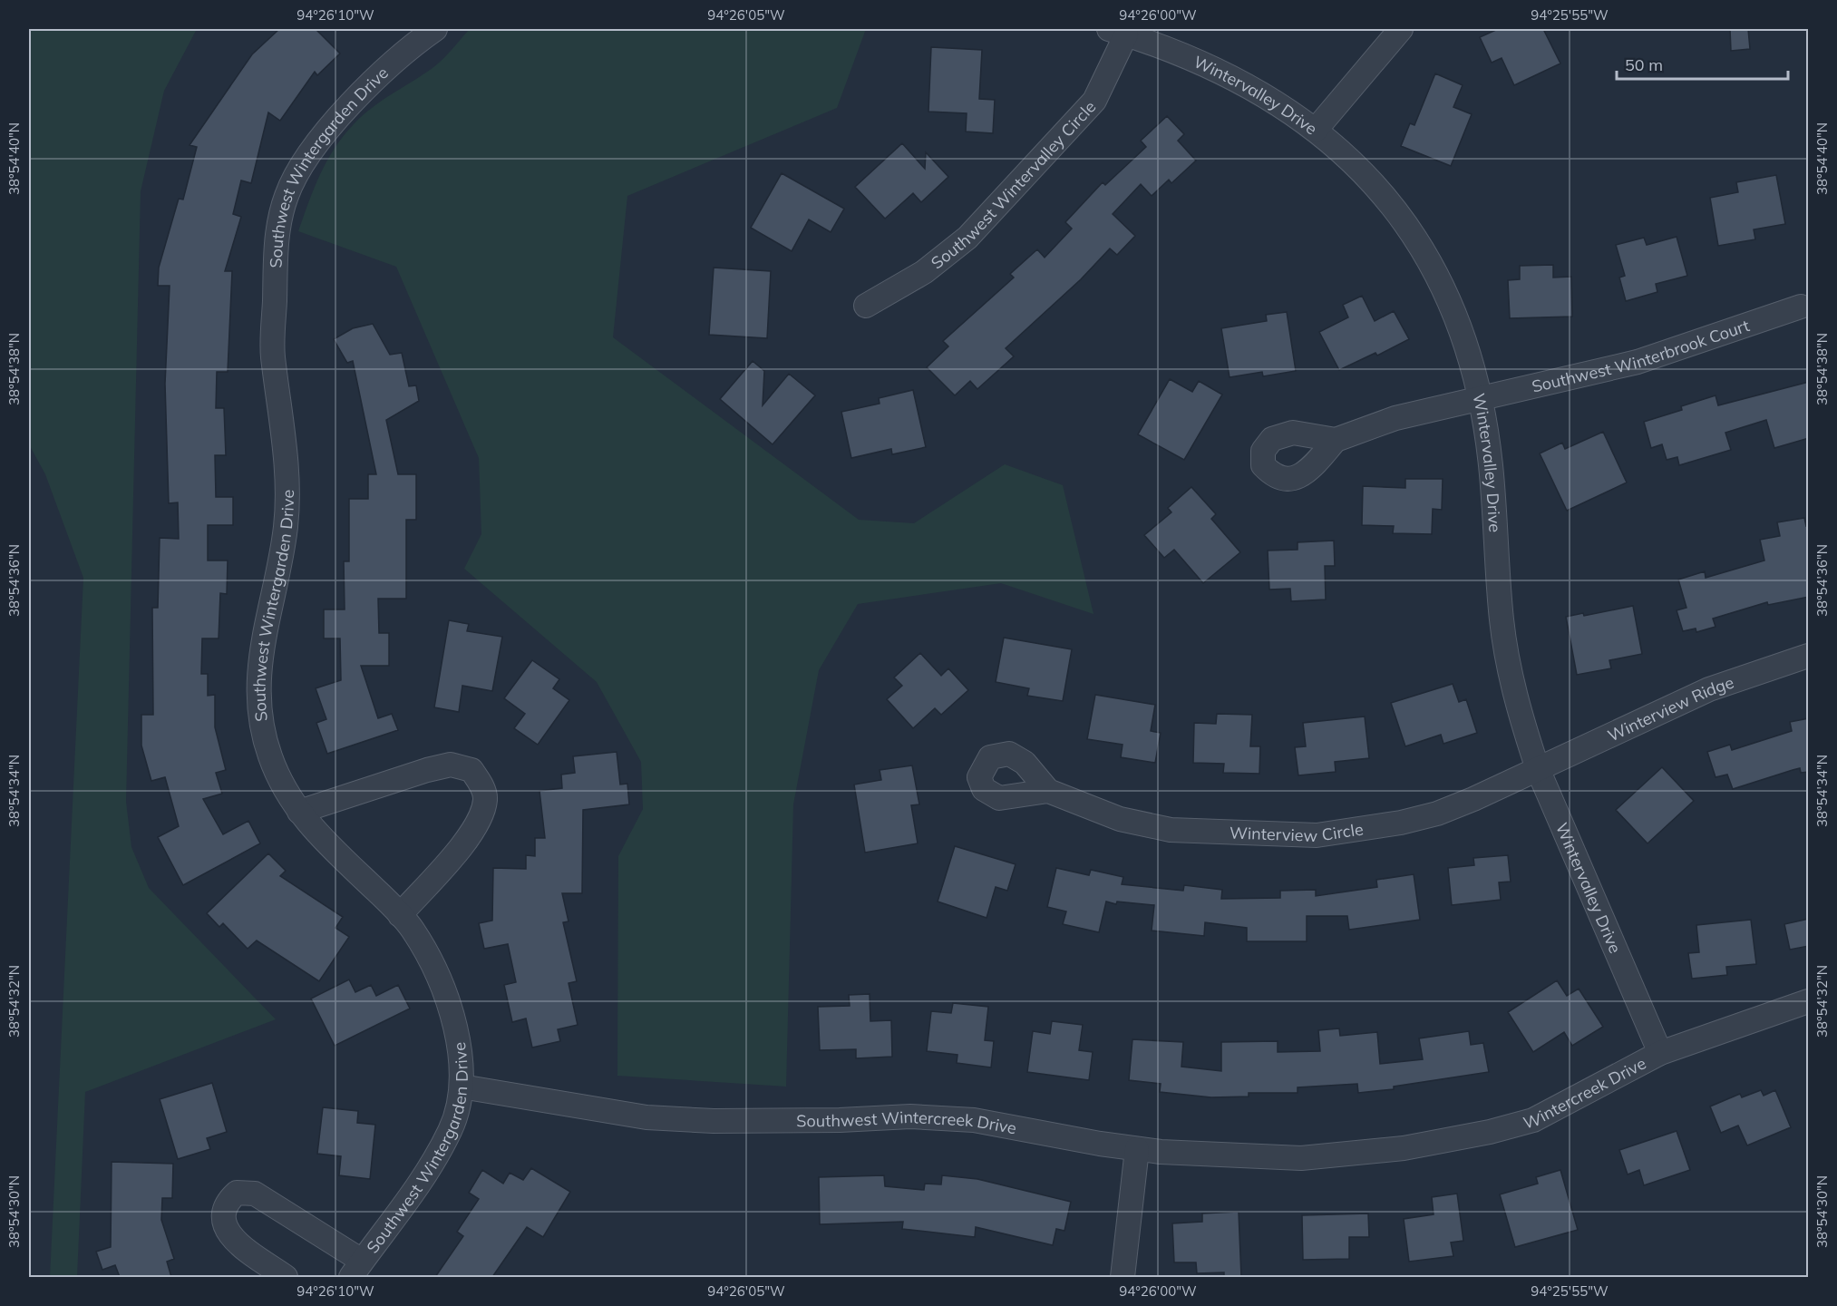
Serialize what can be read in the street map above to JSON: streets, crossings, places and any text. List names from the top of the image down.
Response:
{
  "streets": {
    "street": [
      "Wintervalley Drive",
      "Southwest Wintergarden Drive",
      "Southwest Wintervalley Circle",
      "Southwest Winterbrook Court",
      "Winterview Ridge",
      "Winterview Circle",
      "Wintercreek Drive",
      "Southwest Wintercreek Drive"
    ]
  },
  "crossings": [
    ["Wintervalley Drive", "Southwest Wintervalley Circle"],
    ["Wintervalley Drive", "Southwest Winterbrook Court"],
    ["Wintervalley Drive", "Winterview Ridge"],
    ["Wintervalley Drive", "Winterview Circle"],
    ["Wintervalley Drive", "Wintercreek Drive"],
    ["Southwest Wintergarden Drive", "Southwest Wintercreek Drive"],
    ["Winterview Ridge", "Winterview Circle"],
    ["Wintercreek Drive", "Southwest Wintercreek Drive"]
  ],
  "scale_bar": "50 m",
  "coordinates": [
    "94°26'10\"W",
    "94°26'05\"W",
    "94°26'00\"W",
    "94°25'55\"W",
    "38°54'40\"N",
    "38°54'38\"N",
    "38°54'36\"N",
    "38°54'34\"N",
    "38°54'32\"N",
    "38°54'30\"N"
  ]
}
